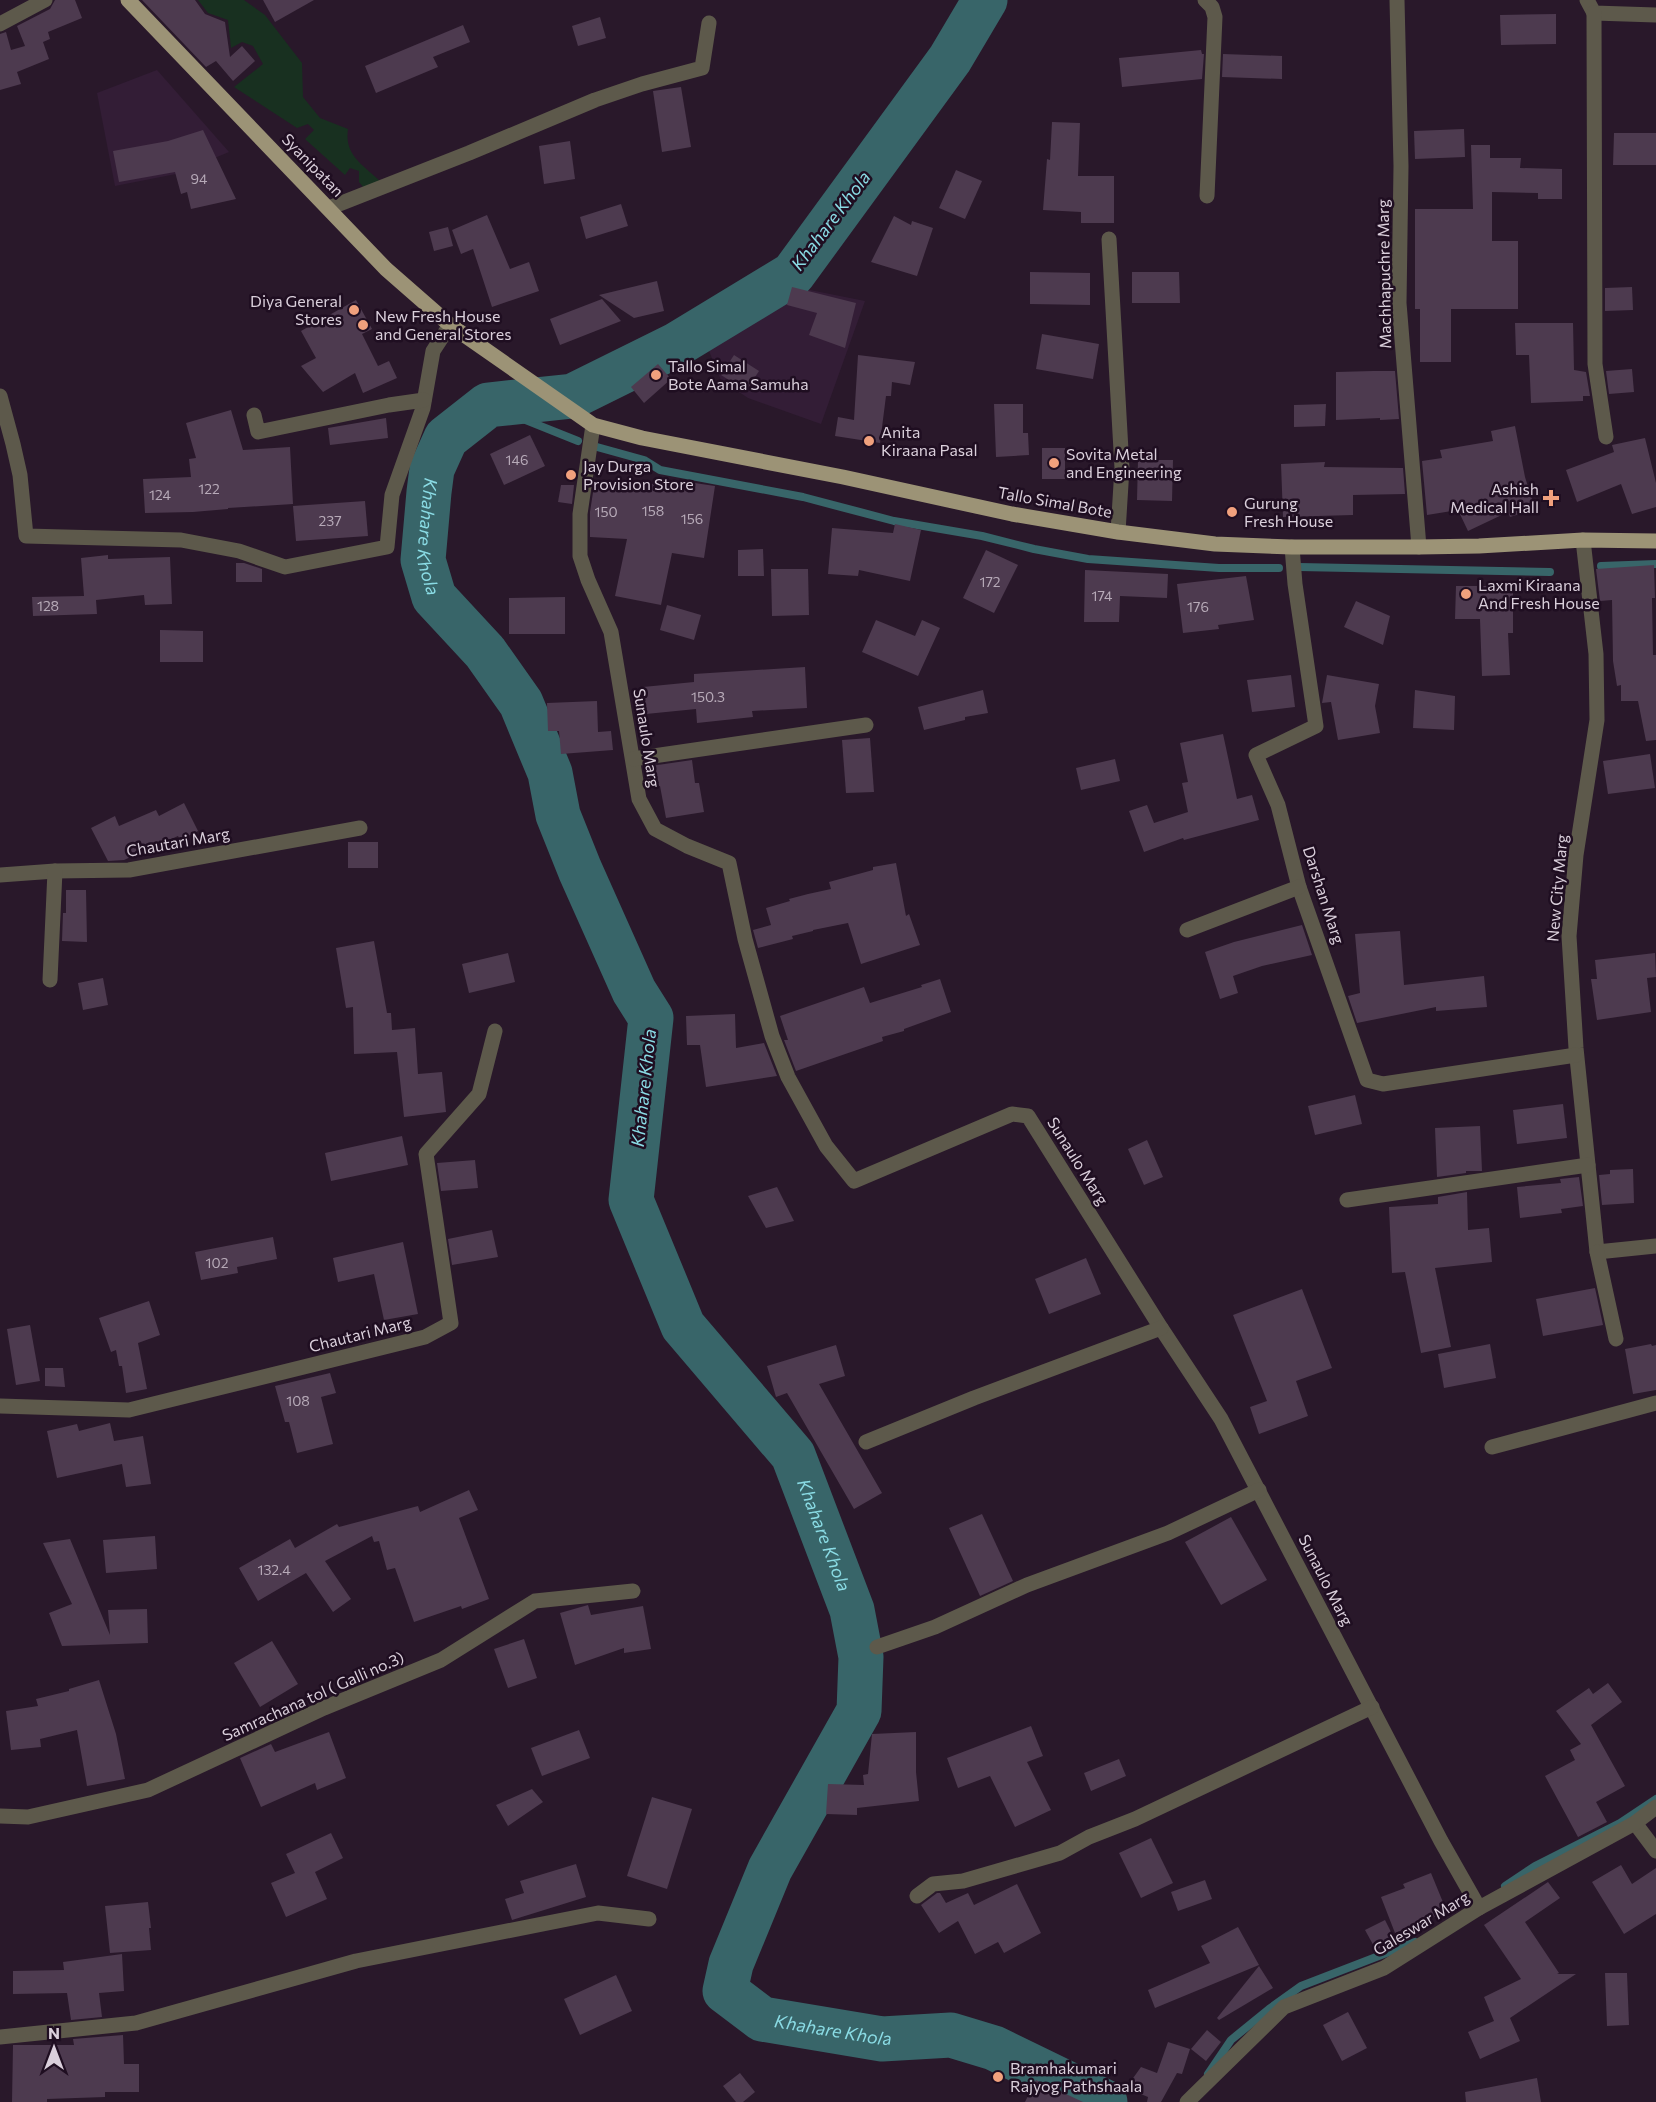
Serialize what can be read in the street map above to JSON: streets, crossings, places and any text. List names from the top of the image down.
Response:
{
  "streets": {
    "main road": ["Syanipatan", "Tallo Simal Bote"],
    "street": [
      "Machhapuchre Marg",
      "Sunaulo Marg",
      "Chautari Marg",
      "New City Marg",
      "Darshan Marg",
      "Samrachana tol ( Galli no.3)",
      "Galeswar Marg"
    ]
  },
  "crossings": [
    ["Syanipatan", "Tallo Simal Bote"],
    ["Machhapuchre Marg", "Tallo Simal Bote"],
    ["Tallo Simal Bote", "Sunaulo Marg"],
    ["Tallo Simal Bote", "New City Marg"],
    ["Tallo Simal Bote", "Darshan Marg"],
    ["Sunaulo Marg", "Galeswar Marg"],
    ["New City Marg", "Darshan Marg"]
  ],
  "water": ["Khahare Khola"],
  "places": {
    "other": [
      "Diya General Stores",
      "New Fresh House and General Stores",
      "Tallo Simal Bote Aama Samuha",
      "Anita Kiraana Pasal",
      "Sovita Metal and Engineering",
      "Jay Durga Provision Store",
      "Gurung Fresh House",
      "Laxmi Kiraana And Fresh House",
      "Bramhakumari Rajyog Pathshaala"
    ],
    "health": ["Ashish Medical Hall"]
  },
  "house_numbers": [
    "94",
    "146",
    "122",
    "124",
    "158",
    "150",
    "156",
    "237",
    "172",
    "174",
    "128",
    "176",
    "150.3",
    "102",
    "108",
    "132.4"
  ],
  "north": "top"
}
